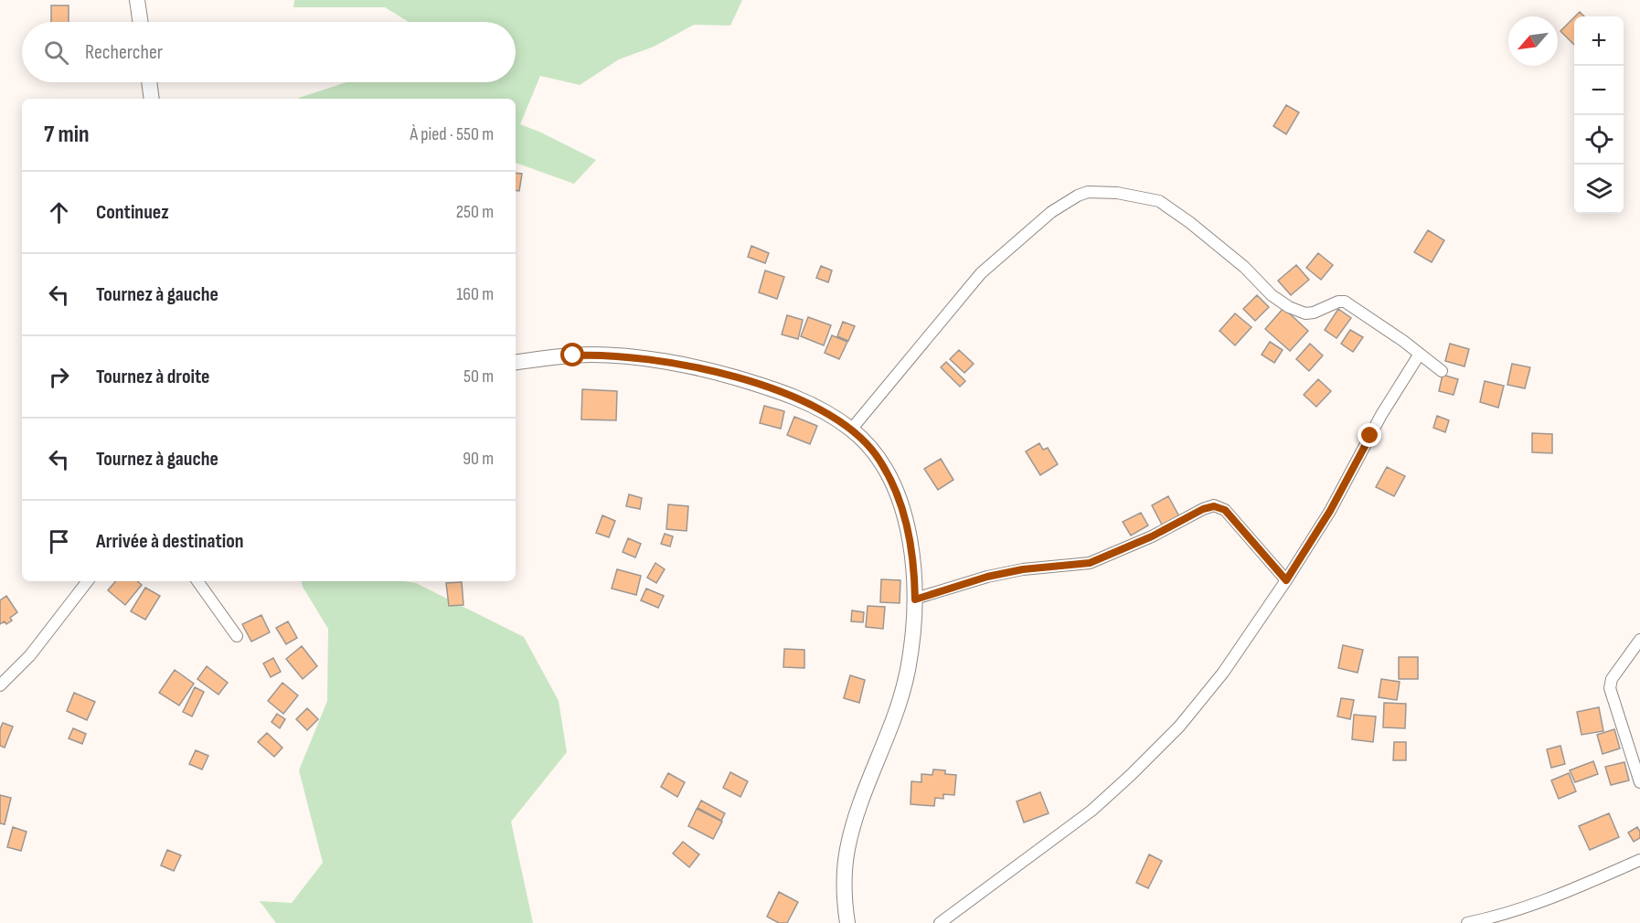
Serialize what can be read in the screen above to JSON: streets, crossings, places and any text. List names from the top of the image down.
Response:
{
  "north": "bottom left",
  "page": {
    "map_buttons": ["+", "−"],
    "search": "Rechercher",
    "heading": ["7 min", "À pied · 550 m"],
    "list": [
      ["Continuez", "250 m"],
      ["Tournez à gauche", "160 m"],
      ["Tournez à droite", "50 m"],
      ["Tournez à gauche", "90 m"],
      "Arrivée à destination"
    ]
  }
}
